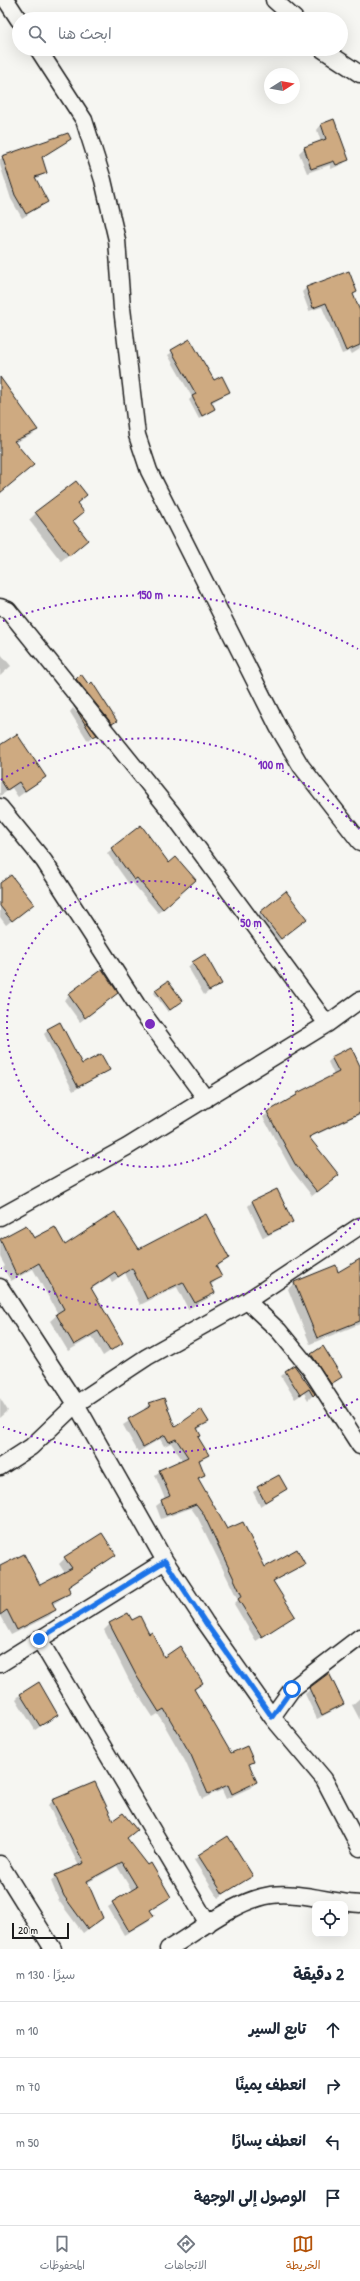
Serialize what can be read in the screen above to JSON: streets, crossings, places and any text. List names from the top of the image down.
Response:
{
  "scale_bar": "20 m",
  "north": "right",
  "page": {
    "search": "ابحث هنا",
    "scale": "20 m",
    "heading": ["2 دقيقة", "سيرًا · 130 m"],
    "list": [
      ["تابع السير", "10 m"],
      ["انعطف يمينًا", "70 m"],
      ["انعطف يسارًا", "50 m"],
      "الوصول إلى الوجهة"
    ],
    "nav": ["الخريطة", "الاتجاهات", "المحفوظات"]
  },
  "rings": ["150 m", "100 m", "50 m"]
}
